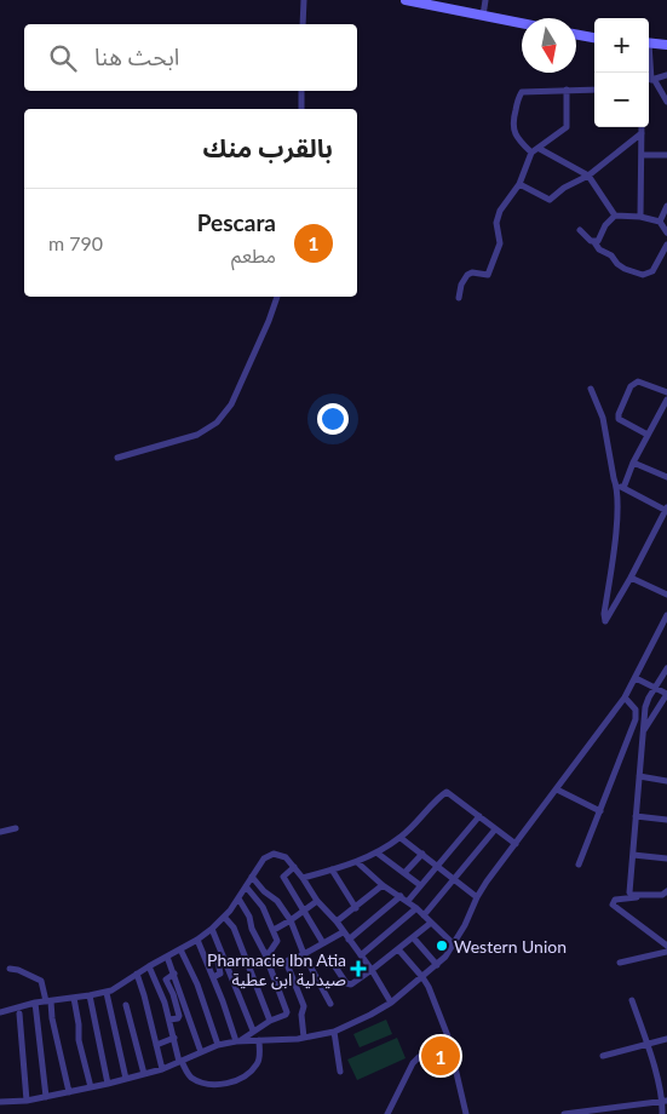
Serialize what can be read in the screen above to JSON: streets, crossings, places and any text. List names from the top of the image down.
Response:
{
  "places": {
    "other": ["Western Union"],
    "health": ["Pharmacie Ibn Atia صيدلية ابن عطية"]
  },
  "north": "bottom",
  "page": {
    "map_buttons": ["+", "−"],
    "search": "ابحث هنا",
    "heading": "بالقرب منك",
    "list": [
      {
        "mark": "1",
        "name": "Pescara",
        "note": "مطعم",
        "value": "790 m"
      }
    ],
    "pins": "1"
  }
}
